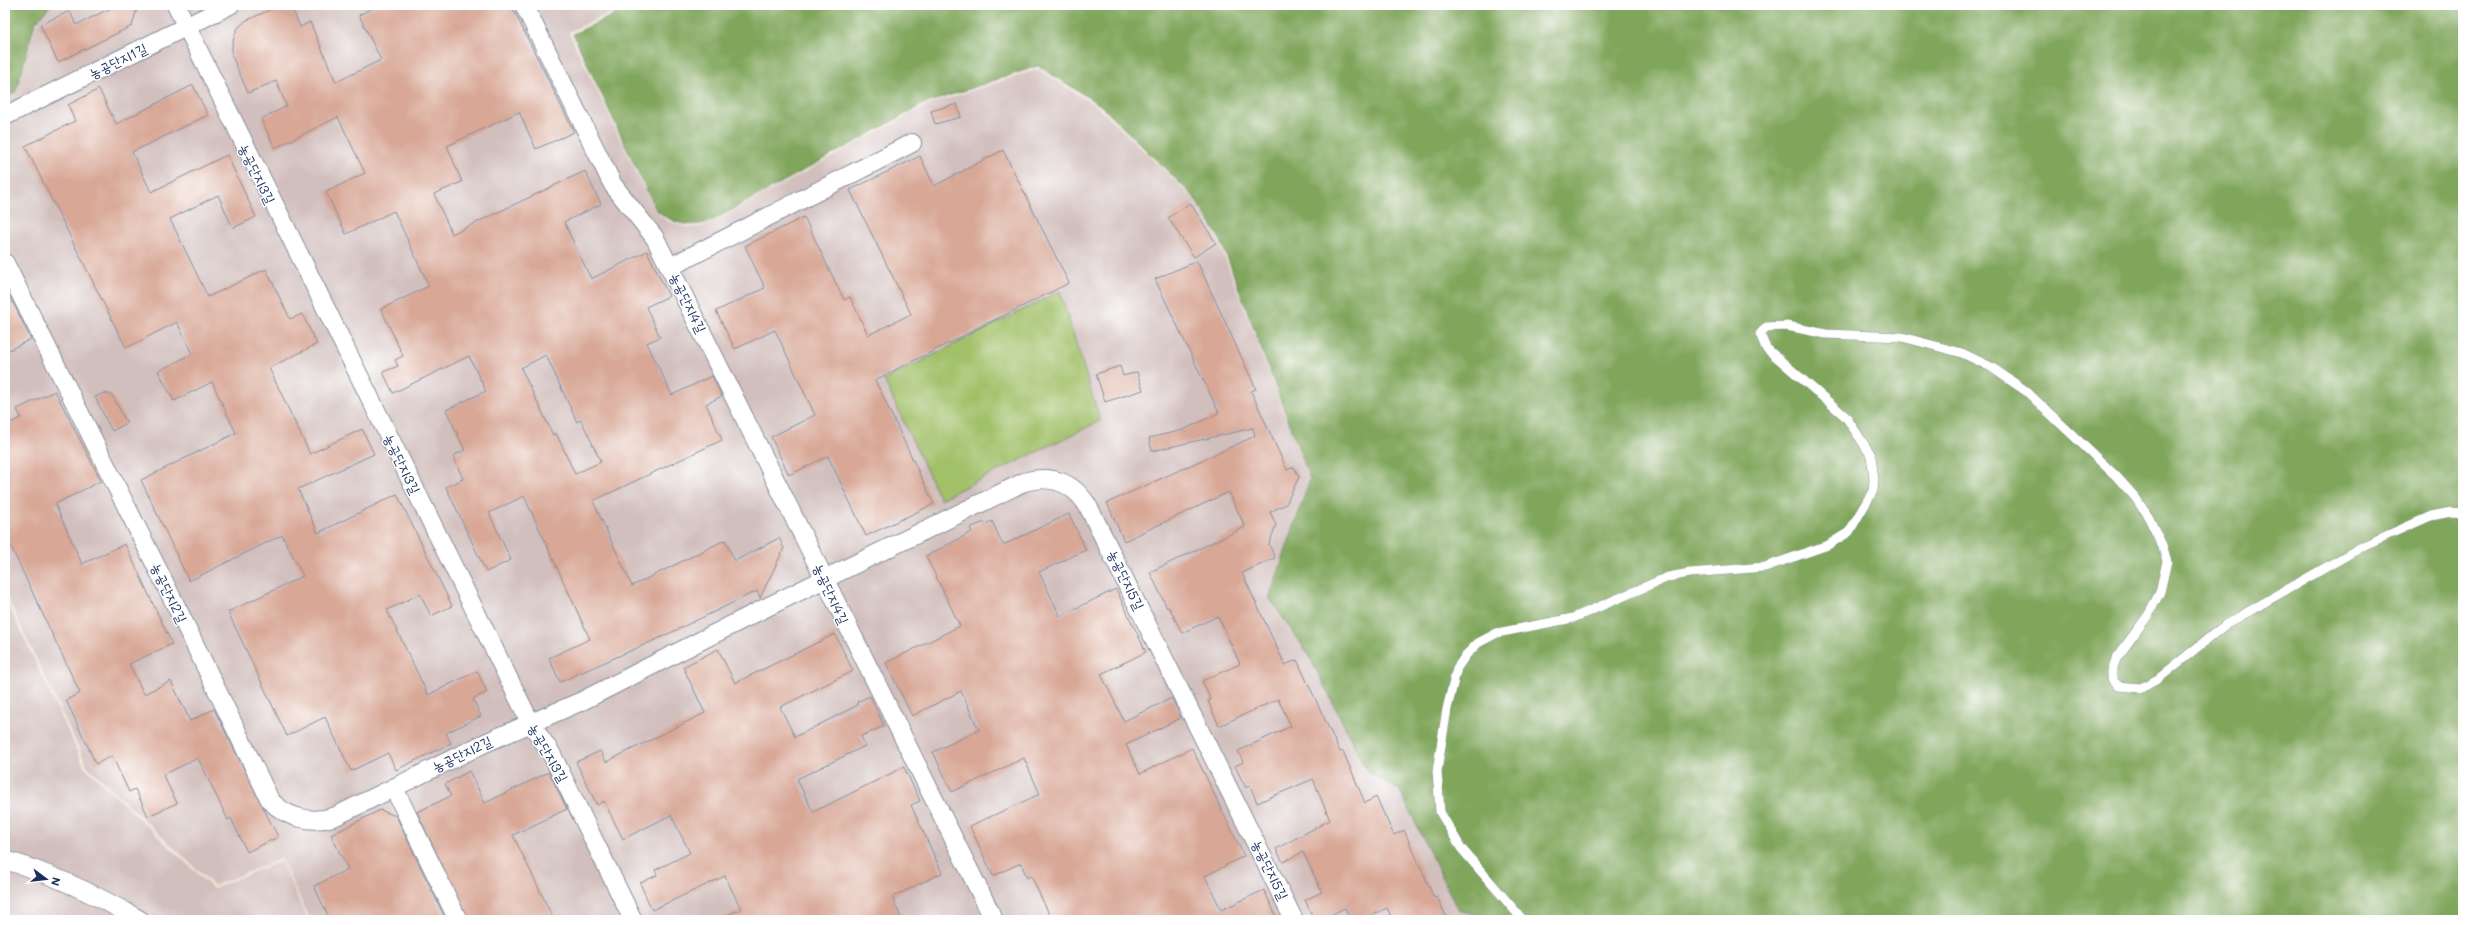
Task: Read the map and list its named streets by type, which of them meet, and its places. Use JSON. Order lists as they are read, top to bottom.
{
  "streets": {
    "street": [
      "농공단지1길",
      "농공단지3길",
      "농공단지4길",
      "농공단지5길",
      "농공단지2길"
    ]
  },
  "crossings": [
    ["농공단지1길", "농공단지3길"],
    ["농공단지3길", "농공단지5길"],
    ["농공단지3길", "농공단지2길"],
    ["농공단지4길", "농공단지5길"],
    ["농공단지5길", "농공단지2길"]
  ],
  "north": "right"
}
